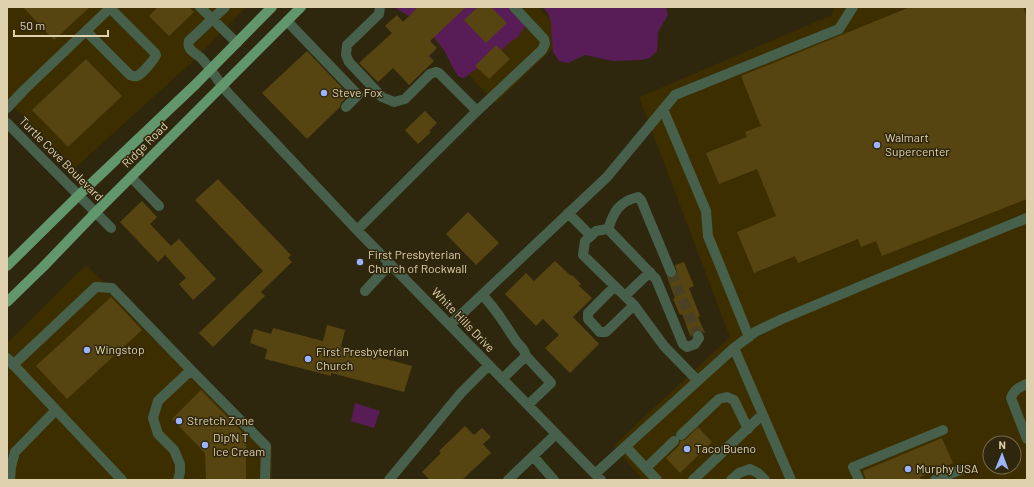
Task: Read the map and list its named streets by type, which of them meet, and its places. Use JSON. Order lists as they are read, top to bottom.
{
  "streets": {
    "main road": ["Ridge Road"],
    "street": ["Turtle Cove Boulevard", "White Hills Drive"]
  },
  "crossings": [
    ["Ridge Road", "Turtle Cove Boulevard"],
    ["Ridge Road", "White Hills Drive"]
  ],
  "places": [
    "Steve Fox",
    "Walmart Supercenter",
    "First Presbyterian Church of Rockwall",
    "Wingstop",
    "First Presbyterian Church",
    "Stretch Zone",
    "Dip'N T Ice Cream",
    "Taco Bueno",
    "Murphy USA"
  ],
  "scale_bar": "50 m",
  "north": "top"
}
